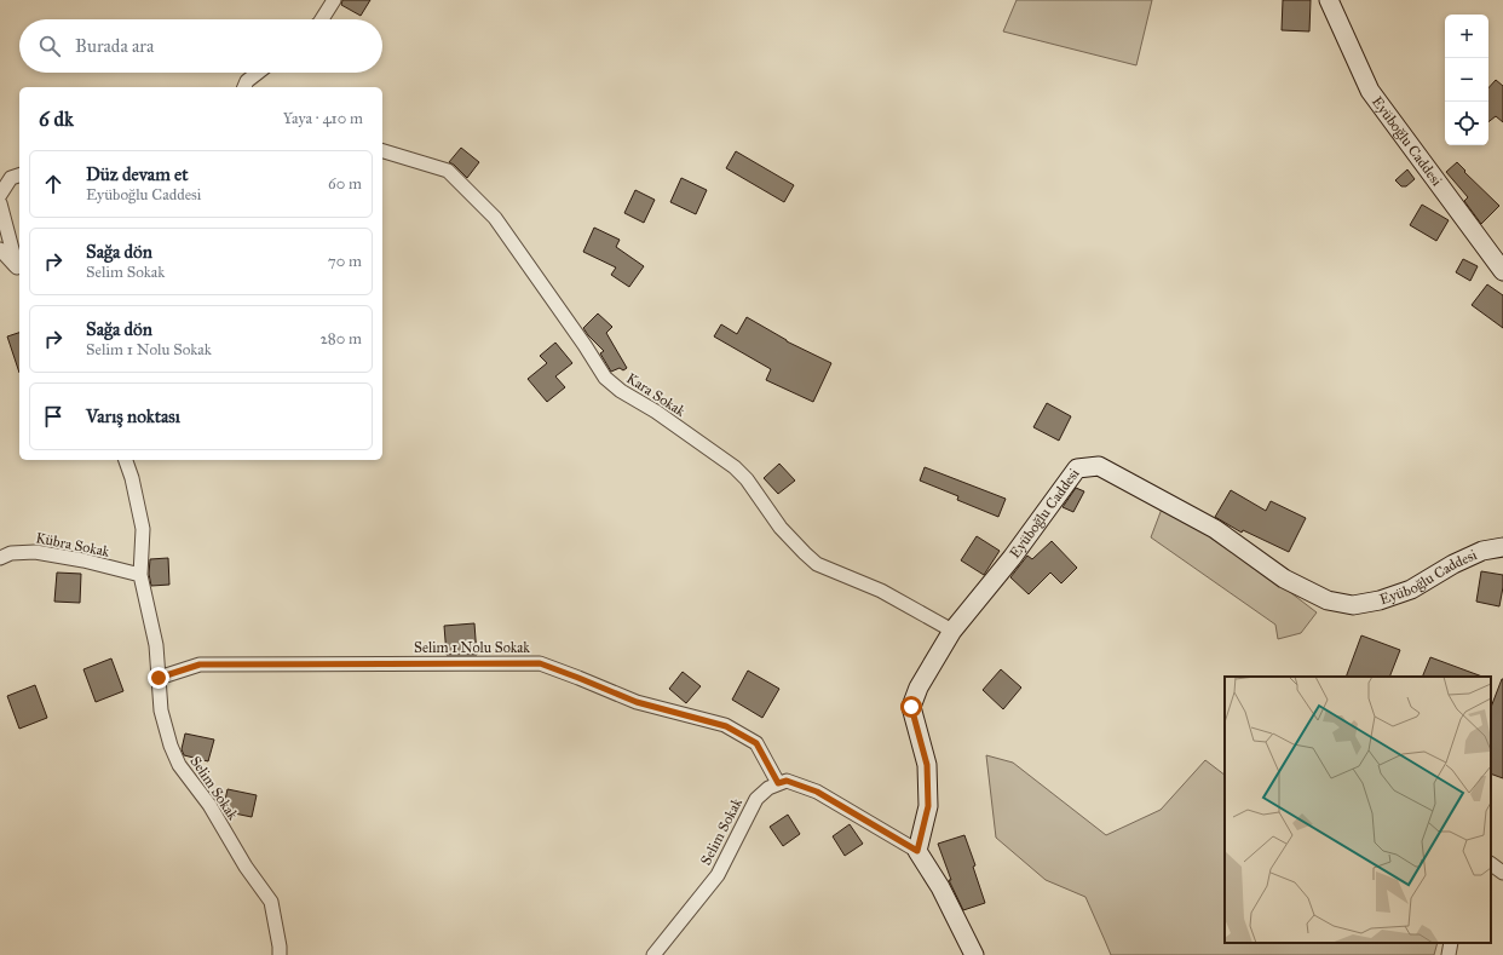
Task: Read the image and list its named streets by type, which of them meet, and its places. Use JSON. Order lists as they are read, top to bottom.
{
  "streets": {
    "street": [
      "Eyüboğlu Caddesi",
      "Kara Sokak",
      "Kübra Sokak",
      "Selim 1 Nolu Sokak",
      "Selim Sokak"
    ]
  },
  "crossings": [
    ["Eyüboğlu Caddesi", "Kara Sokak"],
    ["Kübra Sokak", "Selim Sokak"],
    ["Selim 1 Nolu Sokak", "Selim Sokak"]
  ],
  "page": {
    "map_buttons": ["+", "−"],
    "search": "Burada ara",
    "heading": ["6 dk", "Yaya · 410 m"],
    "list": [
      ["Düz devam et", "Eyüboğlu Caddesi", "60 m"],
      ["Sağa dön", "Selim Sokak", "70 m"],
      ["Sağa dön", "Selim 1 Nolu Sokak", "280 m"],
      "Varış noktası"
    ]
  }
}
